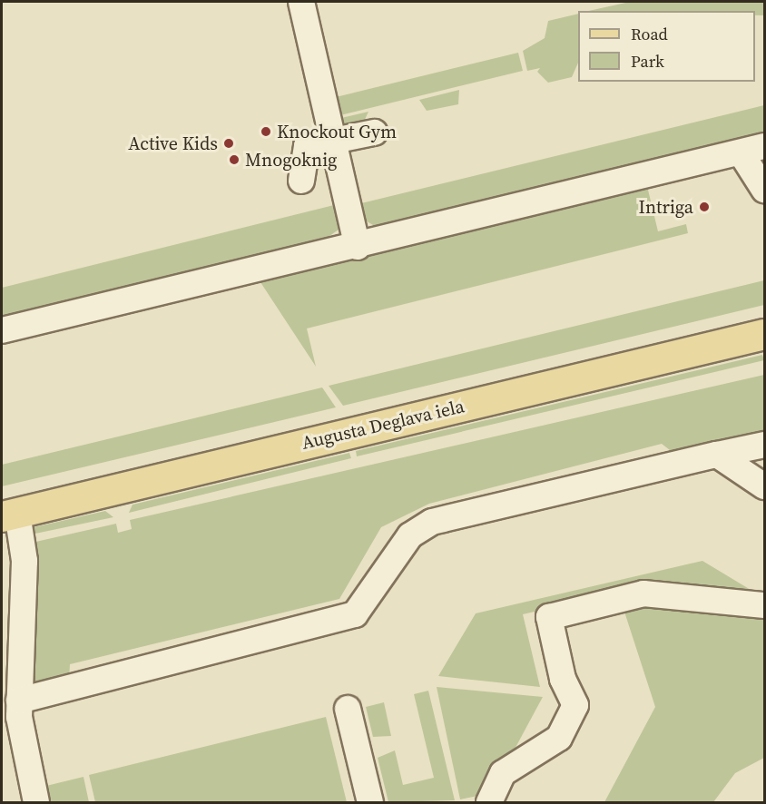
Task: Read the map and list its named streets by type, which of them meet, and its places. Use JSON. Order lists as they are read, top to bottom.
{
  "streets": {
    "main road": ["Augusta Deglava iela"]
  },
  "places": [
    "Knockout Gym",
    "Active Kids",
    "Mnogoknig",
    "Intriga"
  ],
  "legend": ["Road", "Park"]
}
